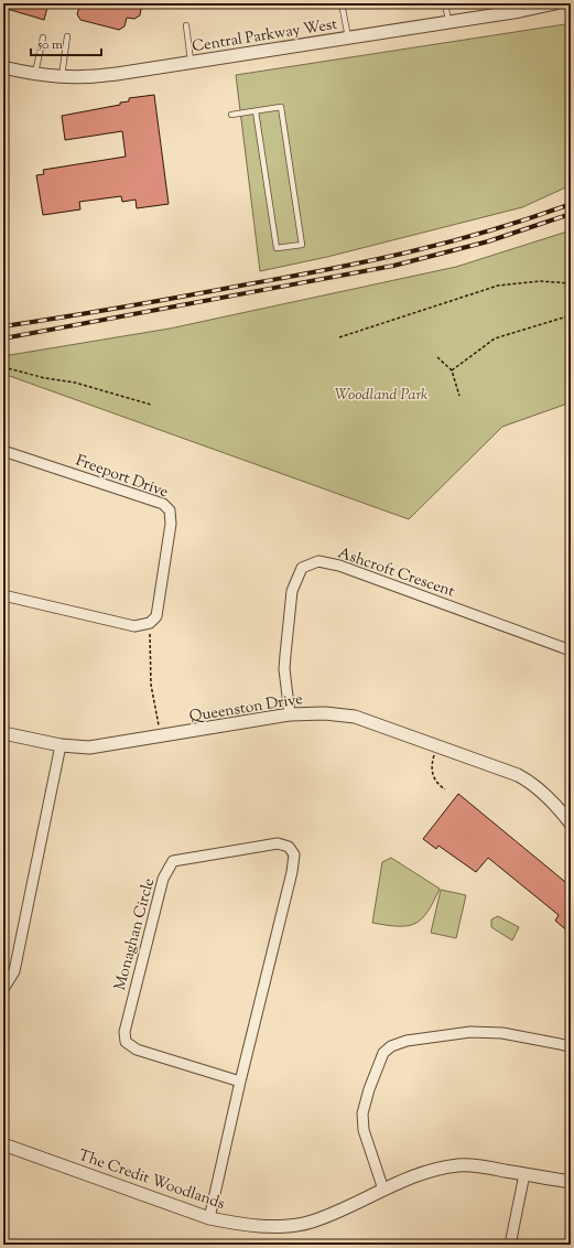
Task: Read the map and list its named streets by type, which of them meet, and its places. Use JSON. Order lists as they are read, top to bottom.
{
  "streets": {
    "street": [
      "Central Parkway West",
      "Freeport Drive",
      "Ashcroft Crescent",
      "Queenston Drive",
      "Monaghan Circle",
      "The Credit Woodlands"
    ]
  },
  "crossings": [
    ["Ashcroft Crescent", "Queenston Drive"],
    ["Monaghan Circle", "The Credit Woodlands"]
  ],
  "parks": ["Woodland Park"],
  "scale_bar": "50 m"
}
